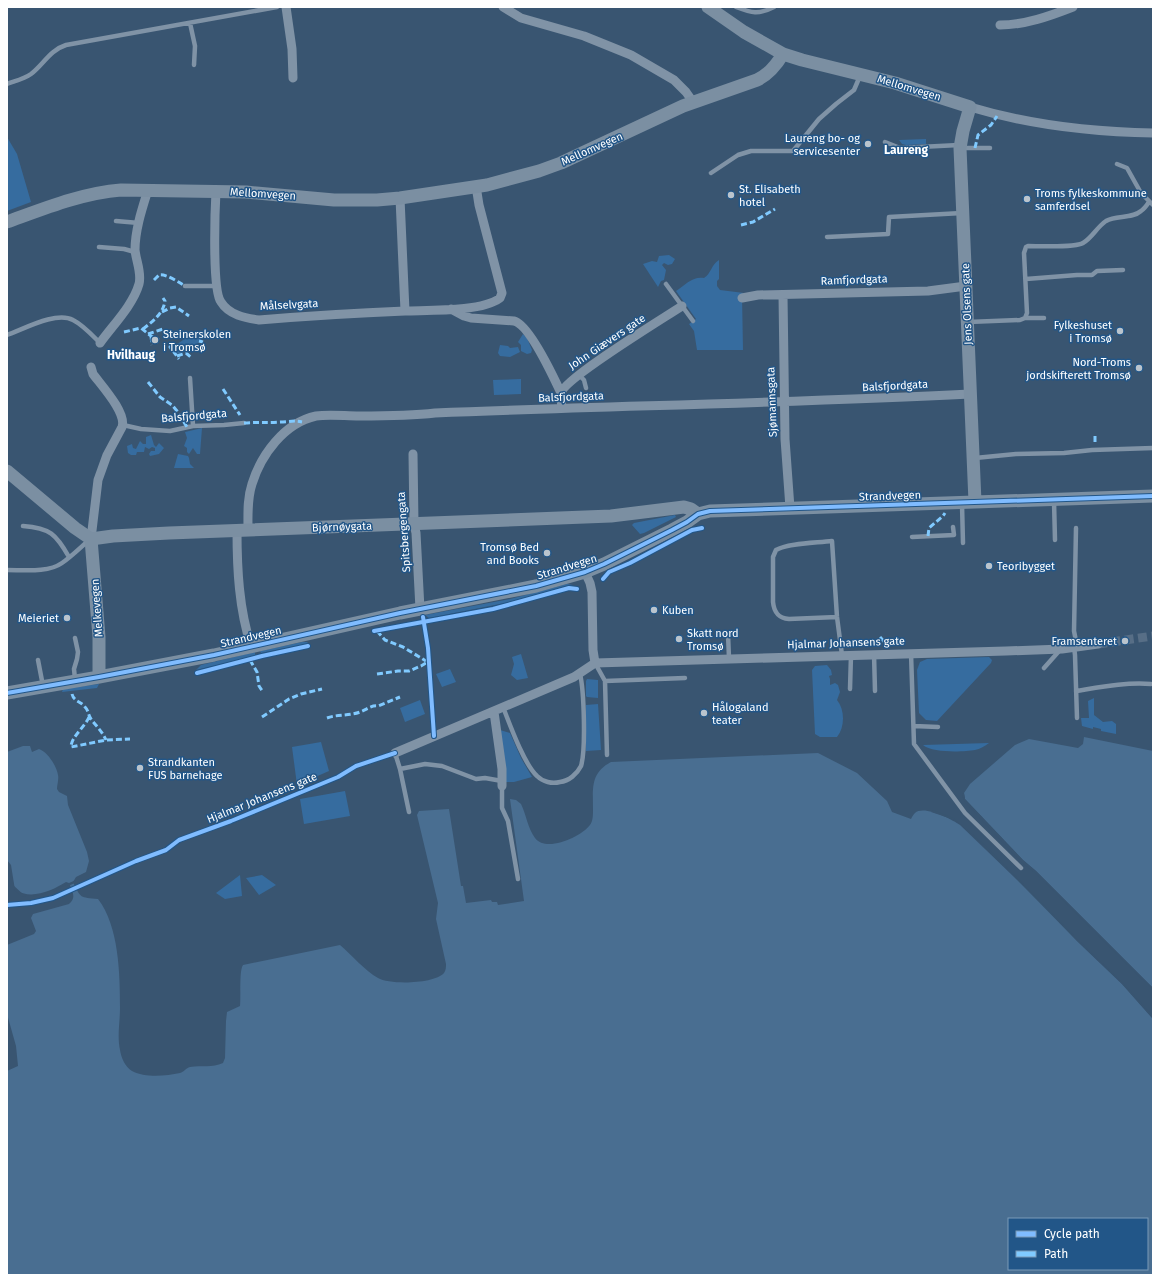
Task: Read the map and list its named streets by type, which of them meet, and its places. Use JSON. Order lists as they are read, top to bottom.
{
  "streets": {
    "street": [
      "Mellomvegen",
      "Ramfjordgata",
      "Jens Olsens gate",
      "Målselvgata",
      "John Giævers gate",
      "Balsfjordgata",
      "Sjømannsgata",
      "Strandvegen",
      "Bjørnøygata",
      "Spitsbergengata",
      "Melkevegen",
      "Hjalmar Johansens gate"
    ]
  },
  "crossings": [
    ["Mellomvegen", "Jens Olsens gate"],
    ["Mellomvegen", "Målselvgata"],
    ["Ramfjordgata", "Jens Olsens gate"],
    ["Ramfjordgata", "Sjømannsgata"],
    ["Jens Olsens gate", "Balsfjordgata"],
    ["Jens Olsens gate", "Strandvegen"],
    ["Målselvgata", "John Giævers gate"],
    ["Balsfjordgata", "Sjømannsgata"],
    ["Balsfjordgata", "Strandvegen"],
    ["Balsfjordgata", "Bjørnøygata"],
    ["Sjømannsgata", "Strandvegen"],
    ["Strandvegen", "Bjørnøygata"],
    ["Strandvegen", "Spitsbergengata"],
    ["Strandvegen", "Melkevegen"],
    ["Bjørnøygata", "Spitsbergengata"],
    ["Bjørnøygata", "Melkevegen"]
  ],
  "districts": ["Laureng", "Hvilhaug"],
  "places": [
    "Laureng bo- og servicesenter",
    "St. Elisabeth hotel",
    "Troms fylkeskommune samferdsel",
    "Fylkeshuset i Tromsø",
    "Steinerskolen i Tromsø",
    "Nord-Troms jordskifterett Tromsø",
    "Tromsø Bed and Books",
    "Teoribygget",
    "Kuben",
    "Meieriet",
    "Skatt nord Tromsø",
    "Framsenteret",
    "Hålogaland teater",
    "Strandkanten FUS barnehage"
  ],
  "legend": ["Cycle path", "Path"]
}
